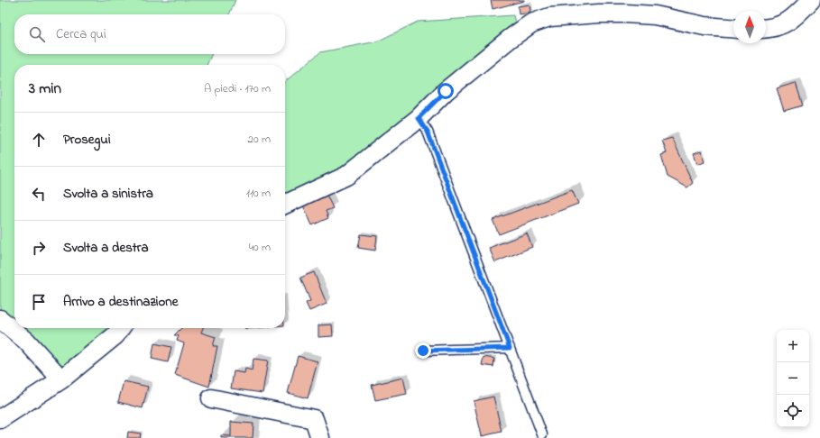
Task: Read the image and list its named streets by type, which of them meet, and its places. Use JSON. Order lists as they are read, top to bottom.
{
  "north": "top",
  "page": {
    "search": "Cerca qui",
    "heading": ["3 min", "A piedi · 170 m"],
    "list": [
      ["Prosegui", "20 m"],
      ["Svolta a sinistra", "110 m"],
      ["Svolta a destra", "40 m"],
      "Arrivo a destinazione"
    ],
    "map_buttons": ["+", "−"]
  }
}
